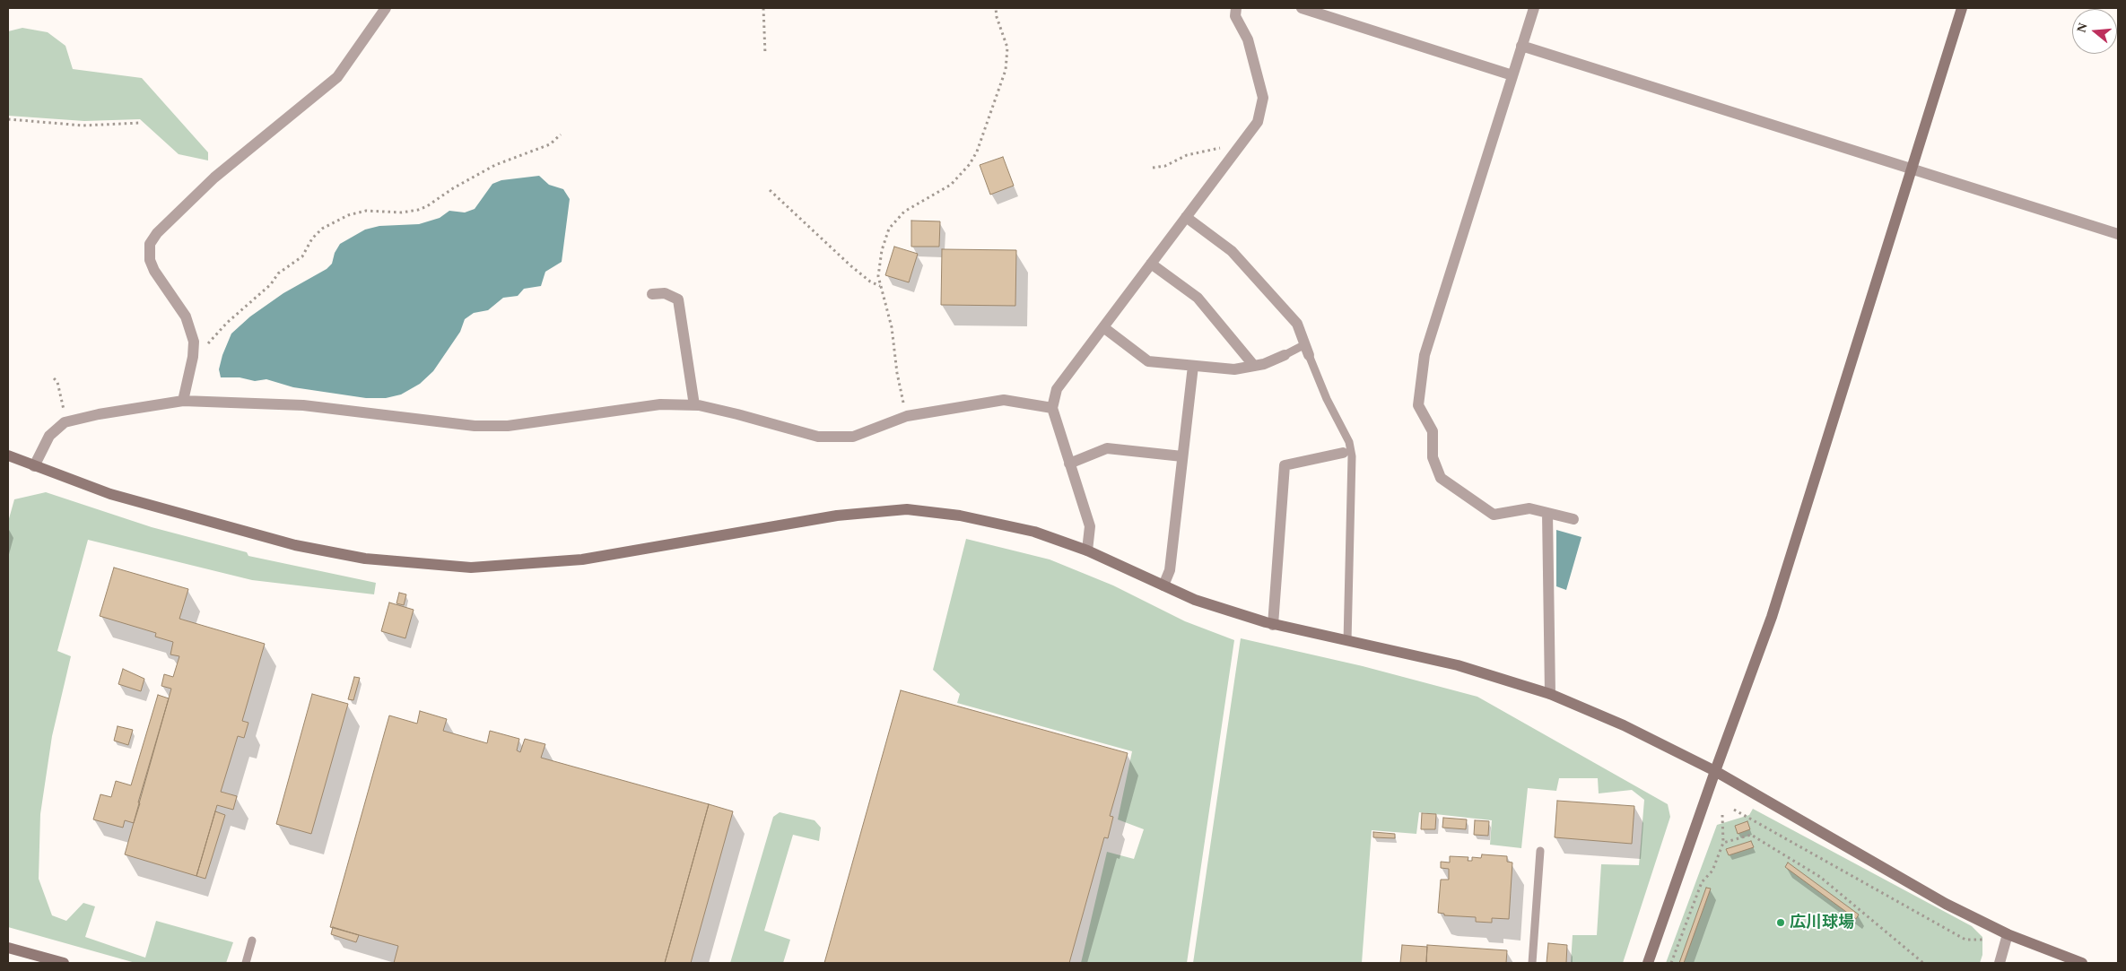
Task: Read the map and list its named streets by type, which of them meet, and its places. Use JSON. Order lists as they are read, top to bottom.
{
  "places": ["広川球場"],
  "north": "left"
}
